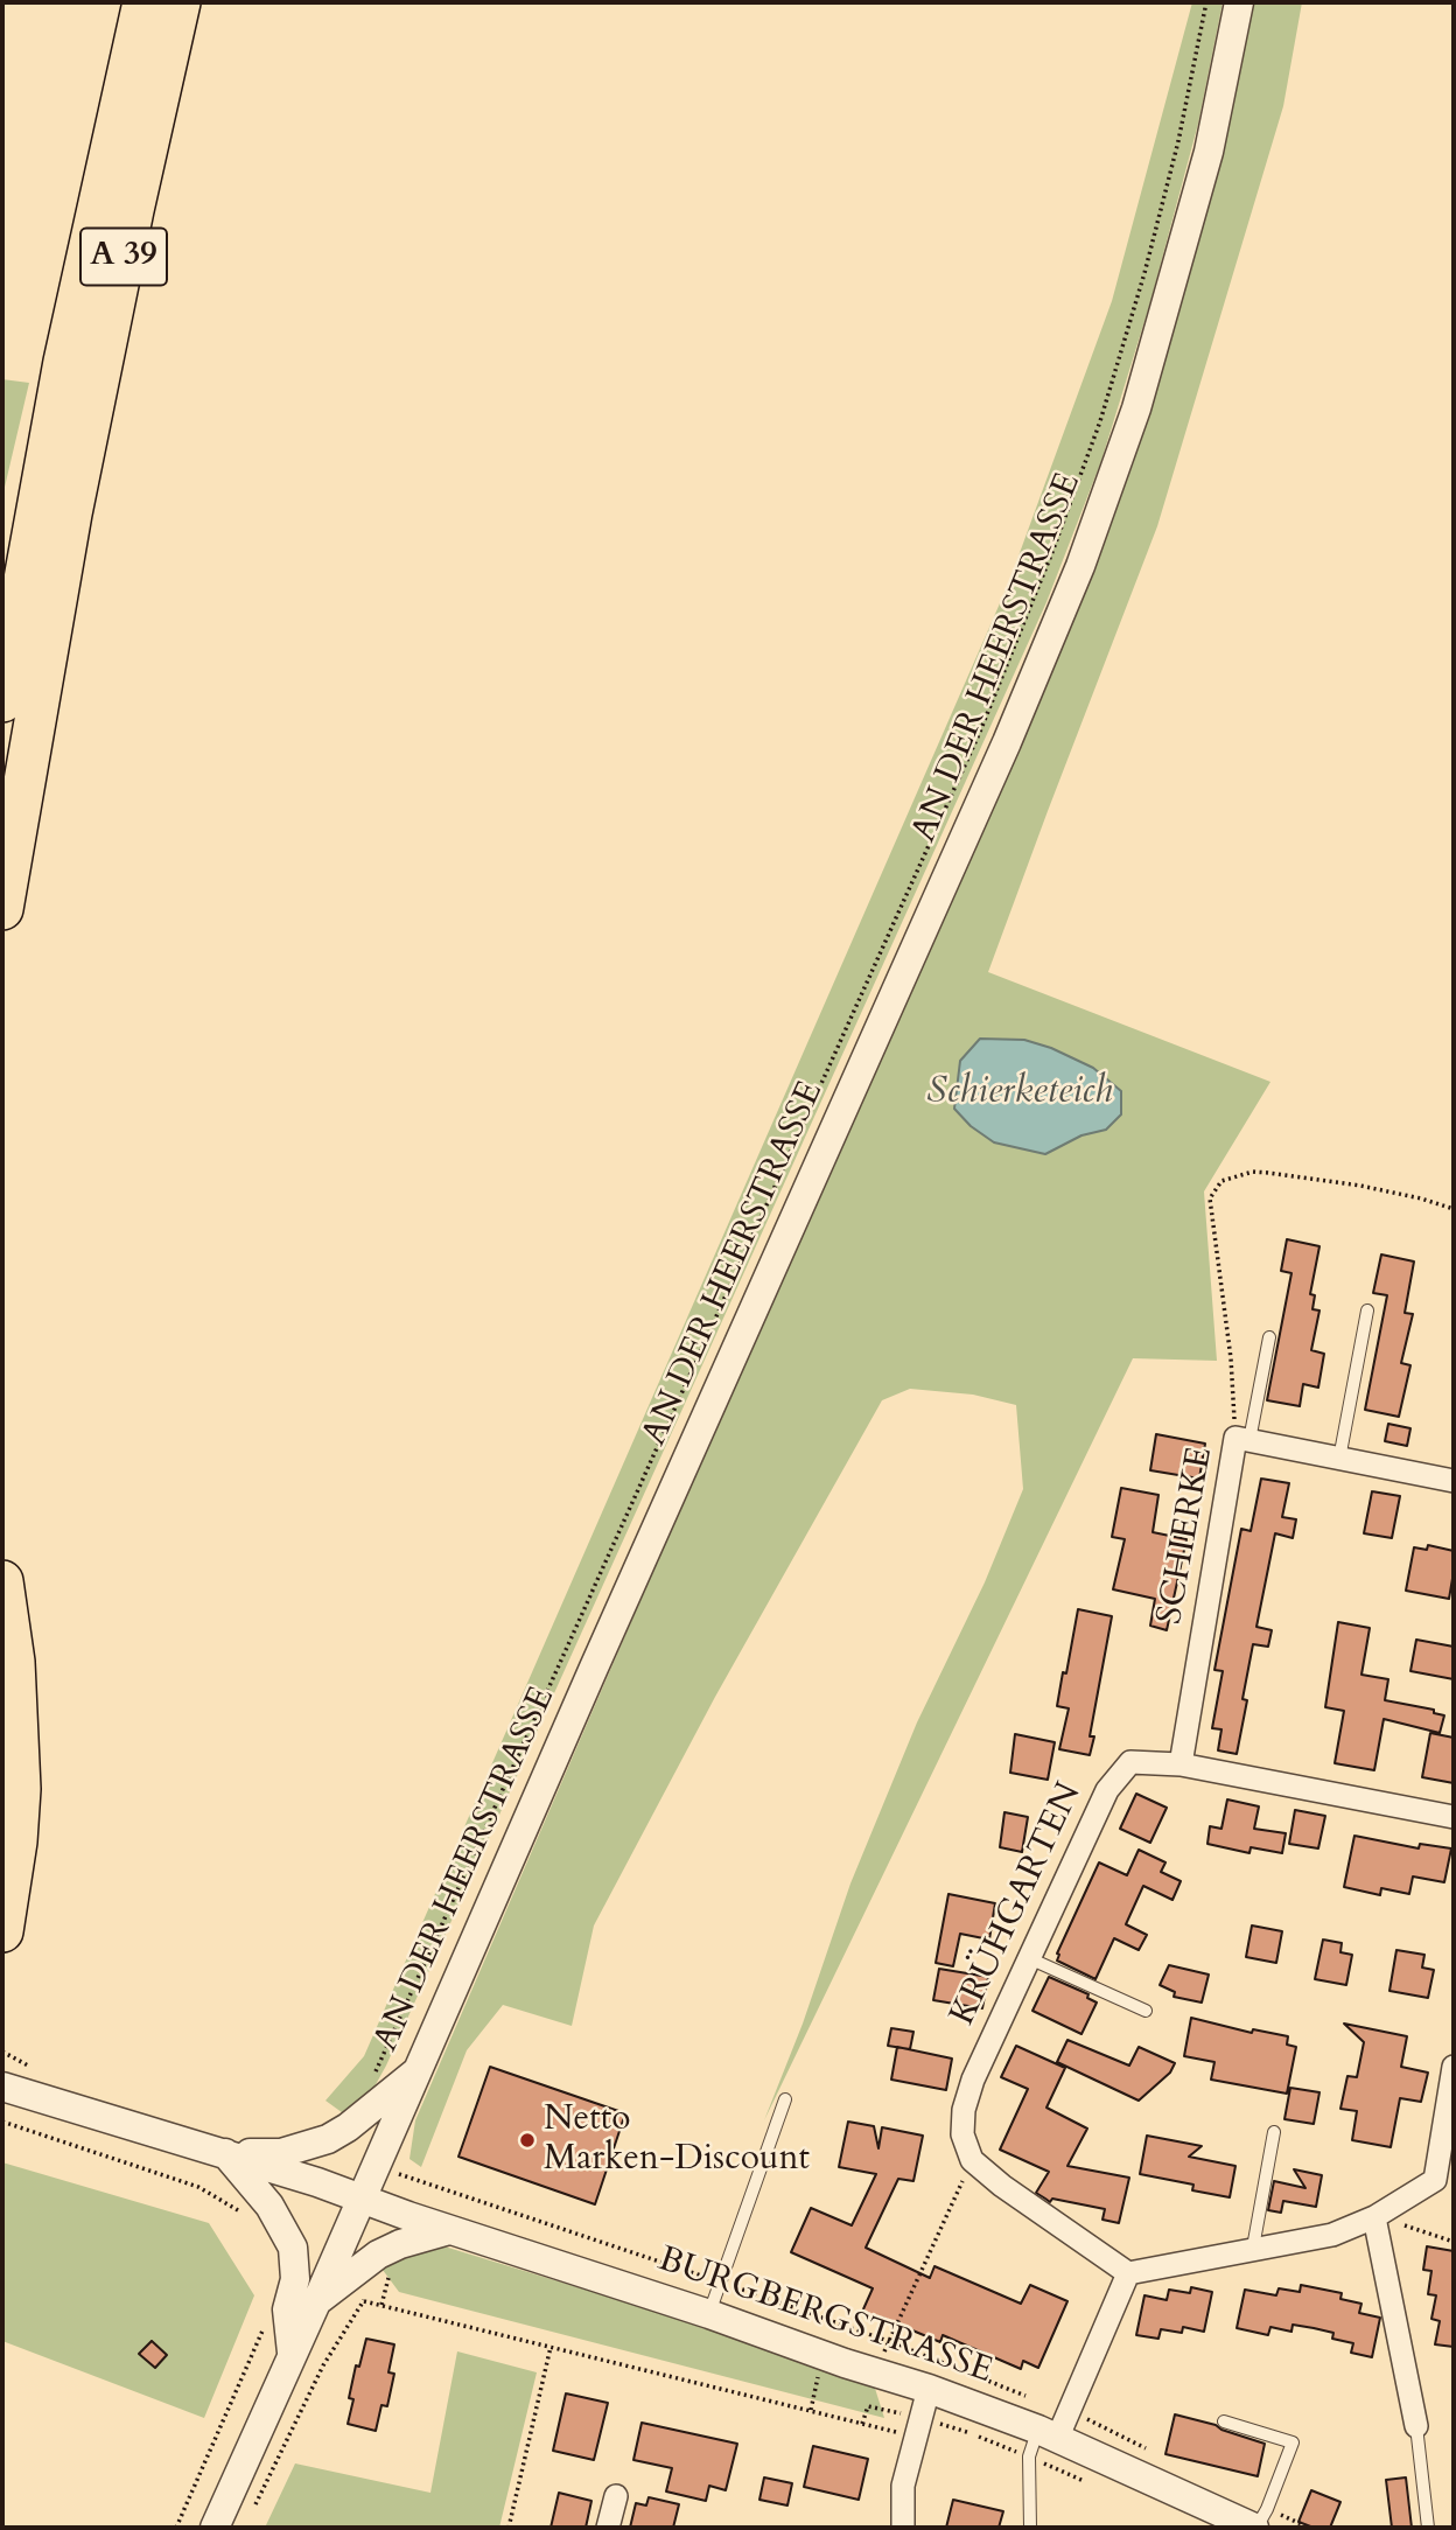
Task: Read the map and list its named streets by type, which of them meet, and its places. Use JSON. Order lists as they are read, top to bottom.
{
  "streets": {
    "highway": ["A 39"],
    "street": [
      "AN DER HEERSTRASSE",
      "SCHIERKE",
      "KRÜHGARTEN",
      "BURGBERGSTRASSE"
    ]
  },
  "crossings": [
    ["AN DER HEERSTRASSE", "BURGBERGSTRASSE"],
    ["SCHIERKE", "KRÜHGARTEN"]
  ],
  "water": ["Schierketeich"],
  "places": ["Netto Marken-Discount"]
}
